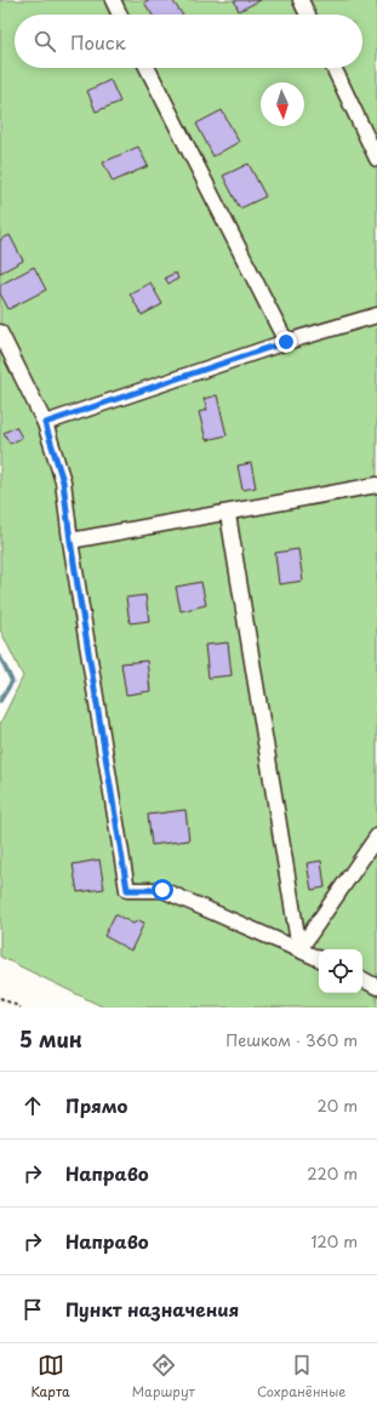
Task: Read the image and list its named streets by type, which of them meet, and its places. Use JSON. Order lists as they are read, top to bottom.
{
  "north": "bottom",
  "page": {
    "search": "Поиск",
    "heading": ["5 мин", "Пешком · 360 m"],
    "list": [
      ["Прямо", "20 m"],
      ["Направо", "220 m"],
      ["Направо", "120 m"],
      "Пункт назначения"
    ],
    "nav": ["Карта", "Маршрут", "Сохранённые"]
  }
}
